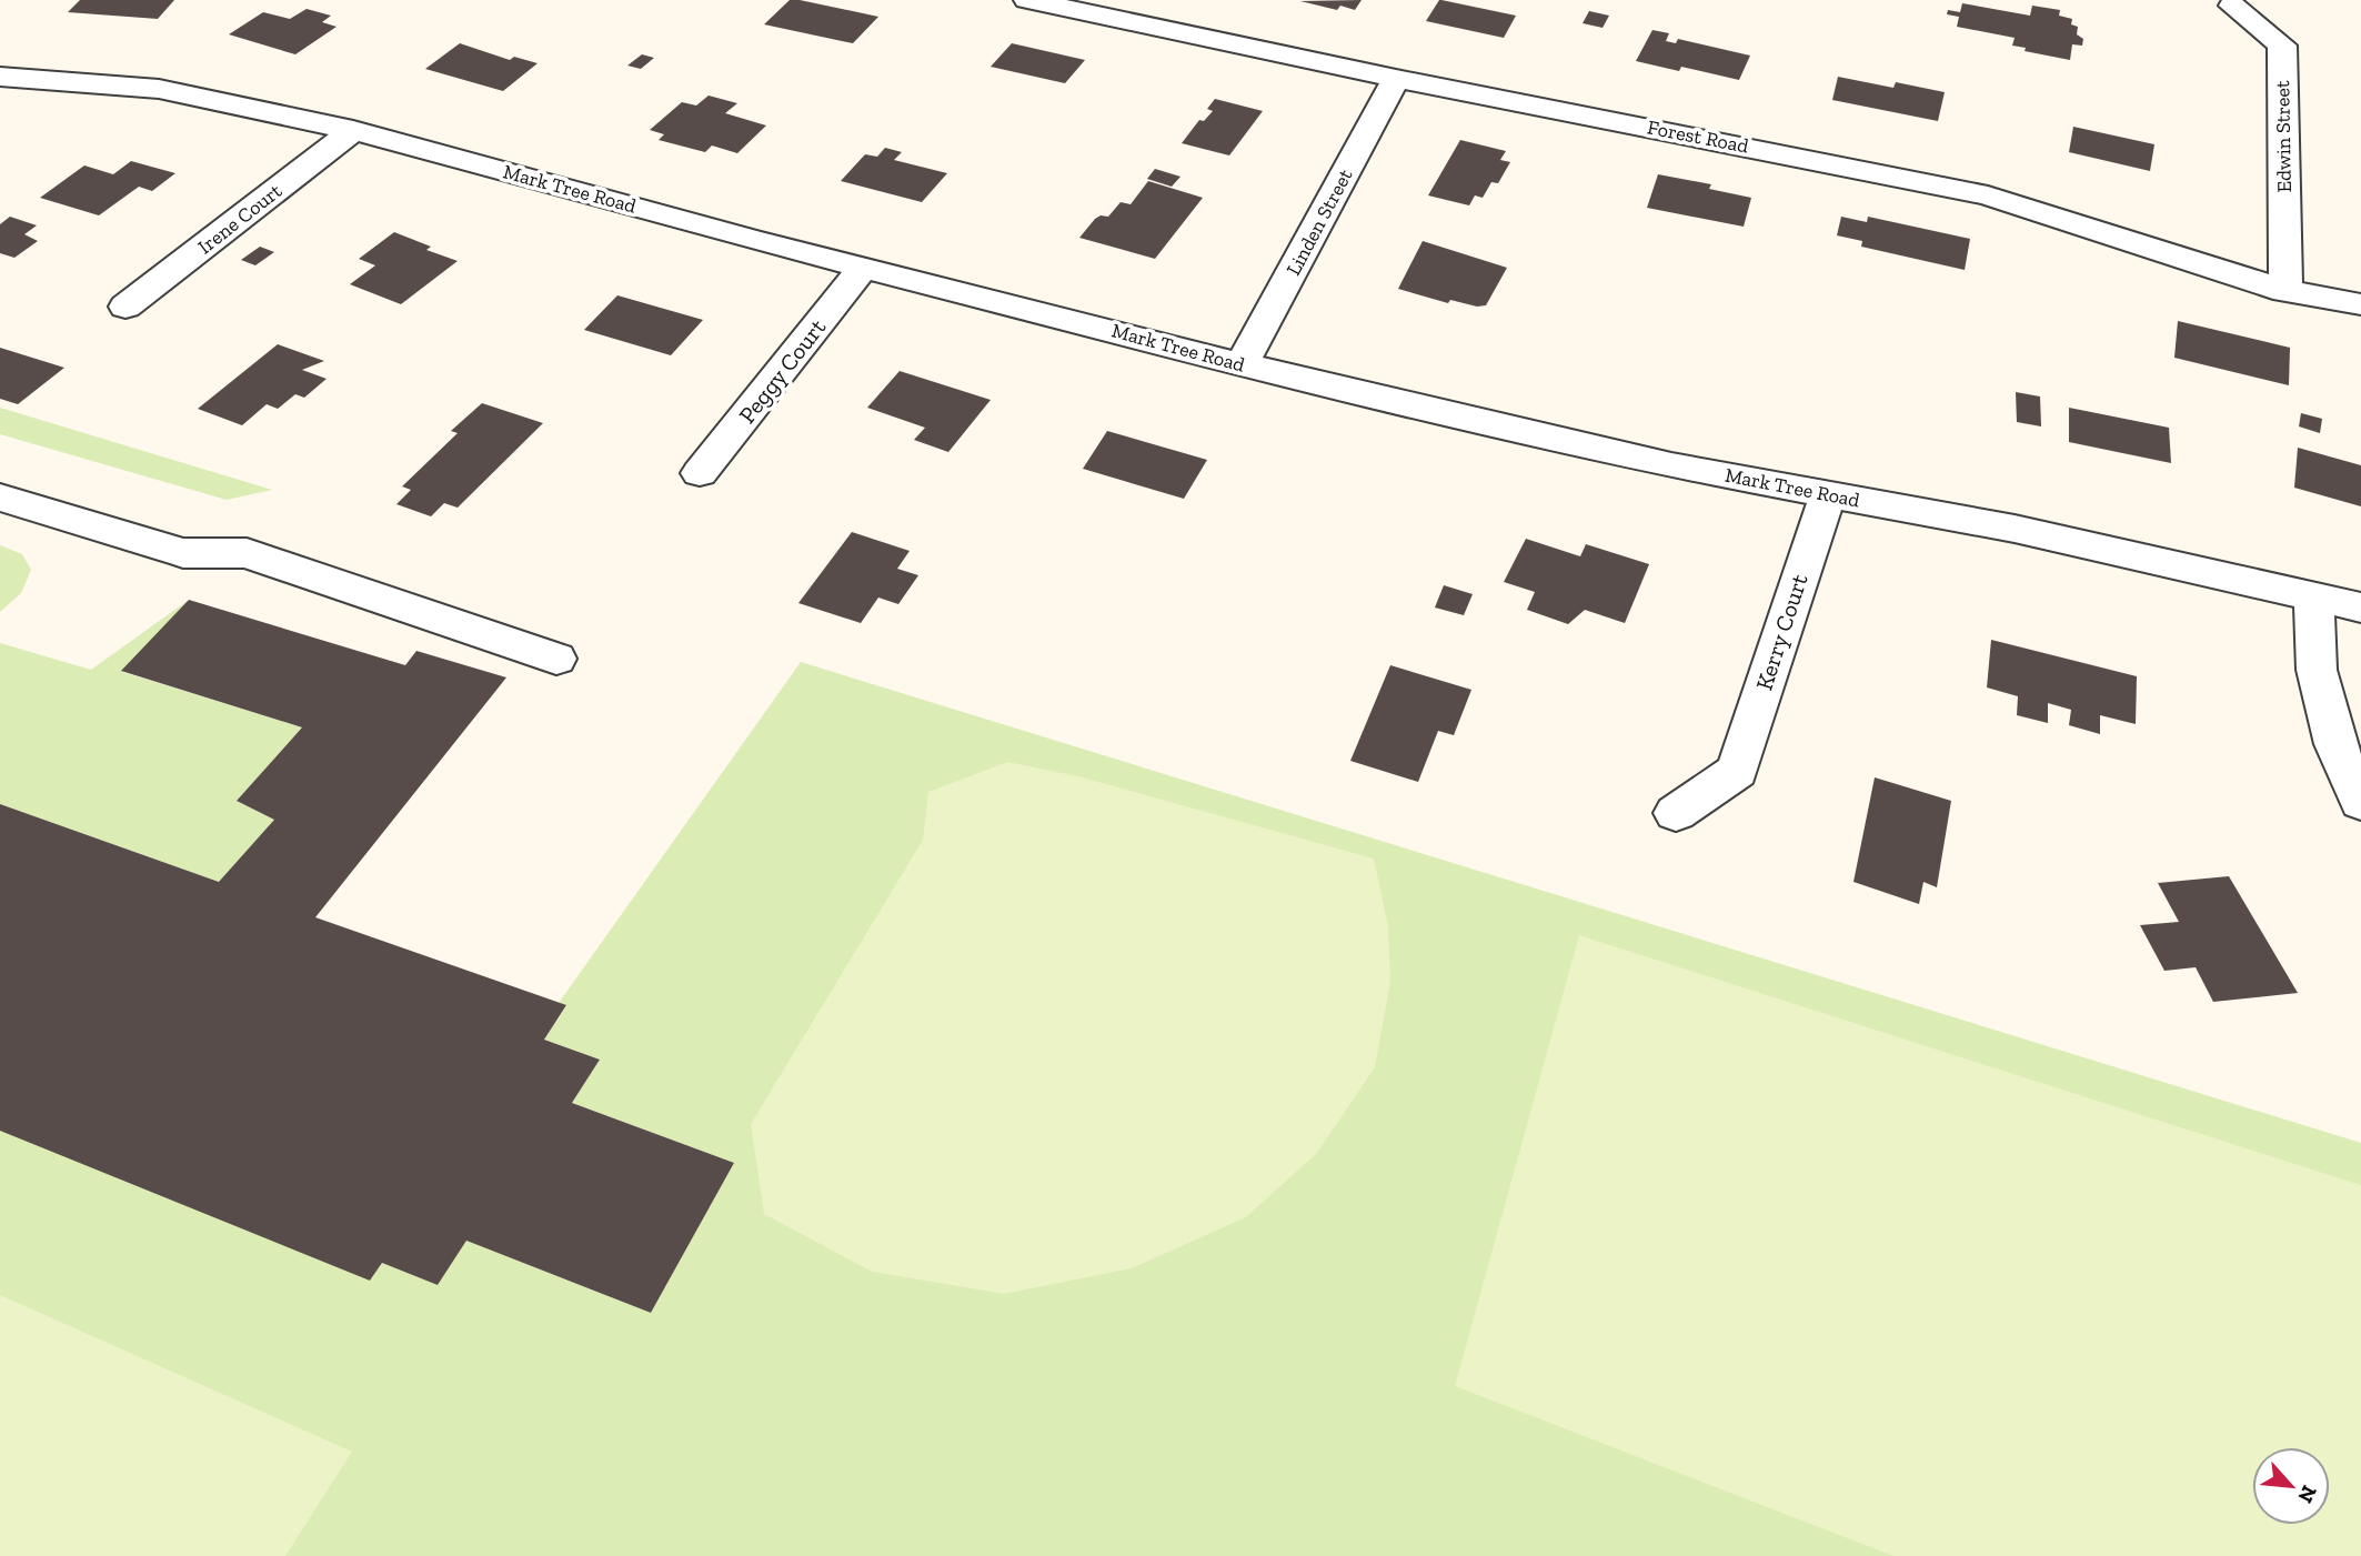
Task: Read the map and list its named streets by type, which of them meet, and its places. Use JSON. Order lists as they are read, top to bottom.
{
  "streets": {
    "street": [
      "Forest Road",
      "Edwin Street",
      "Mark Tree Road",
      "Irene Court",
      "Linden Street",
      "Peggy Court",
      "Kerry Court"
    ]
  },
  "crossings": [
    ["Forest Road", "Edwin Street"],
    ["Forest Road", "Linden Street"],
    ["Mark Tree Road", "Irene Court"],
    ["Mark Tree Road", "Linden Street"],
    ["Mark Tree Road", "Peggy Court"],
    ["Mark Tree Road", "Kerry Court"]
  ],
  "north": "bottom right"
}
